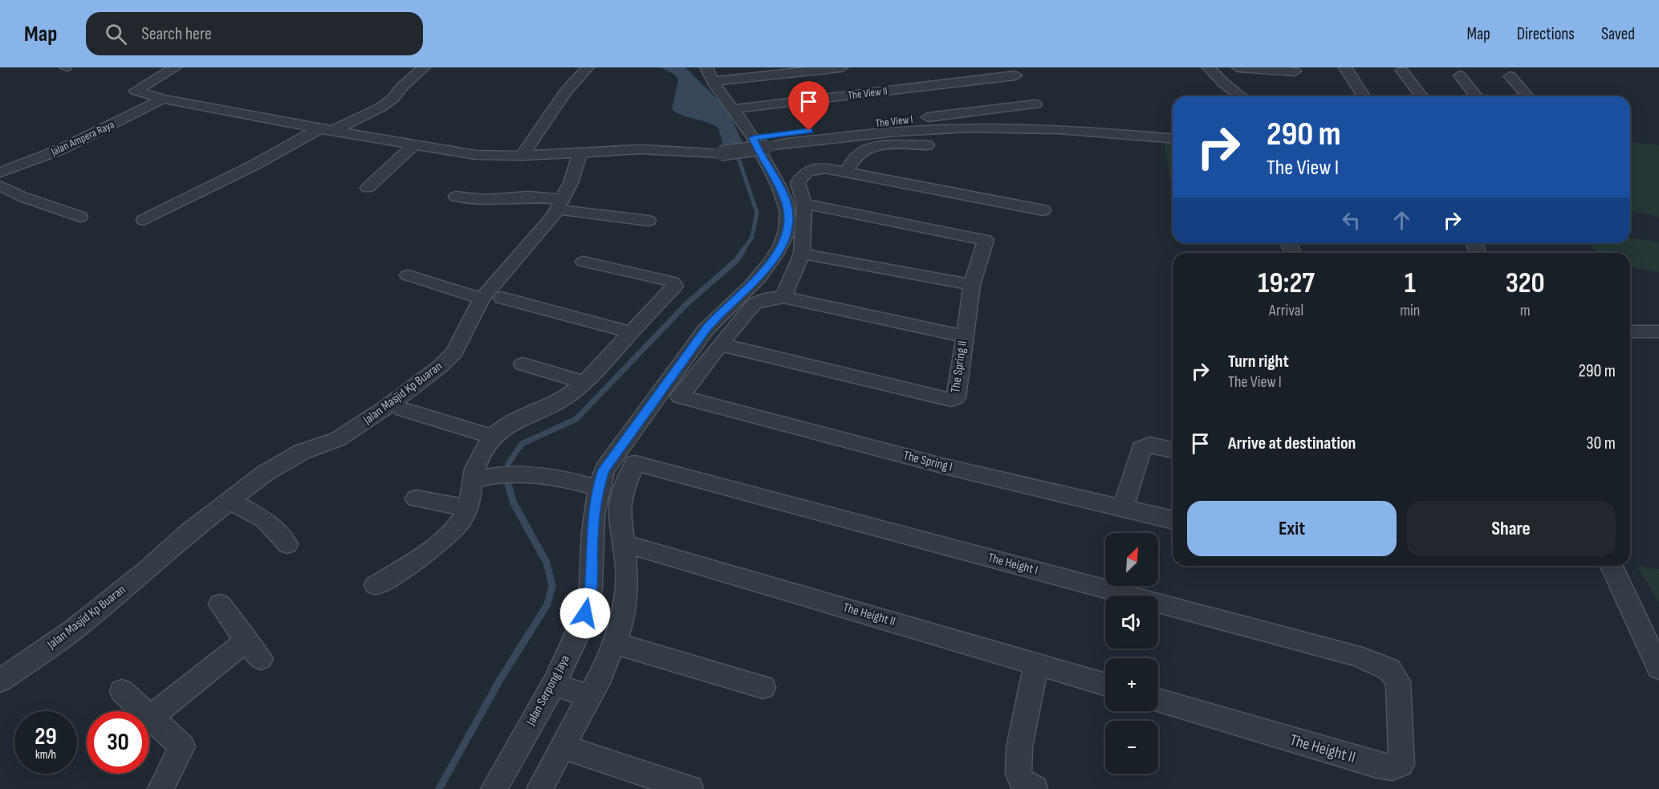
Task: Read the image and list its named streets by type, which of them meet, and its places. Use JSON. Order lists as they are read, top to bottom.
{
  "streets": {
    "street": [
      "The View II",
      "The View I",
      "Jalan Ampera Raya",
      "The Spring II",
      "Jalan Masjid Kp Buaran",
      "The Spring I",
      "The Height I",
      "The Height II",
      "Jalan Serpong Jaya"
    ]
  },
  "crossings": [
    ["The View II", "Jalan Serpong Jaya"],
    ["The View I", "Jalan Serpong Jaya"],
    ["The Spring II", "The Spring I"],
    ["The Height I", "The Height II"]
  ],
  "north": "top right",
  "page": {
    "header": "Map",
    "search": "Search here",
    "nav": ["Map", "Directions", "Saved"],
    "turn": ["290 m", "The View I"],
    "eta": [
      "19:27",
      "Arrival",
      "1",
      "min",
      "320",
      "m"
    ],
    "list": [
      {
        "name": "Turn right",
        "note": "The View I",
        "value": "290 m"
      },
      {
        "name": "Arrive at destination",
        "value": "30 m"
      }
    ],
    "buttons": ["Exit", "Share"],
    "map_buttons": ["+", "−"],
    "speed": "29 km/h",
    "limit": "30"
  }
}
